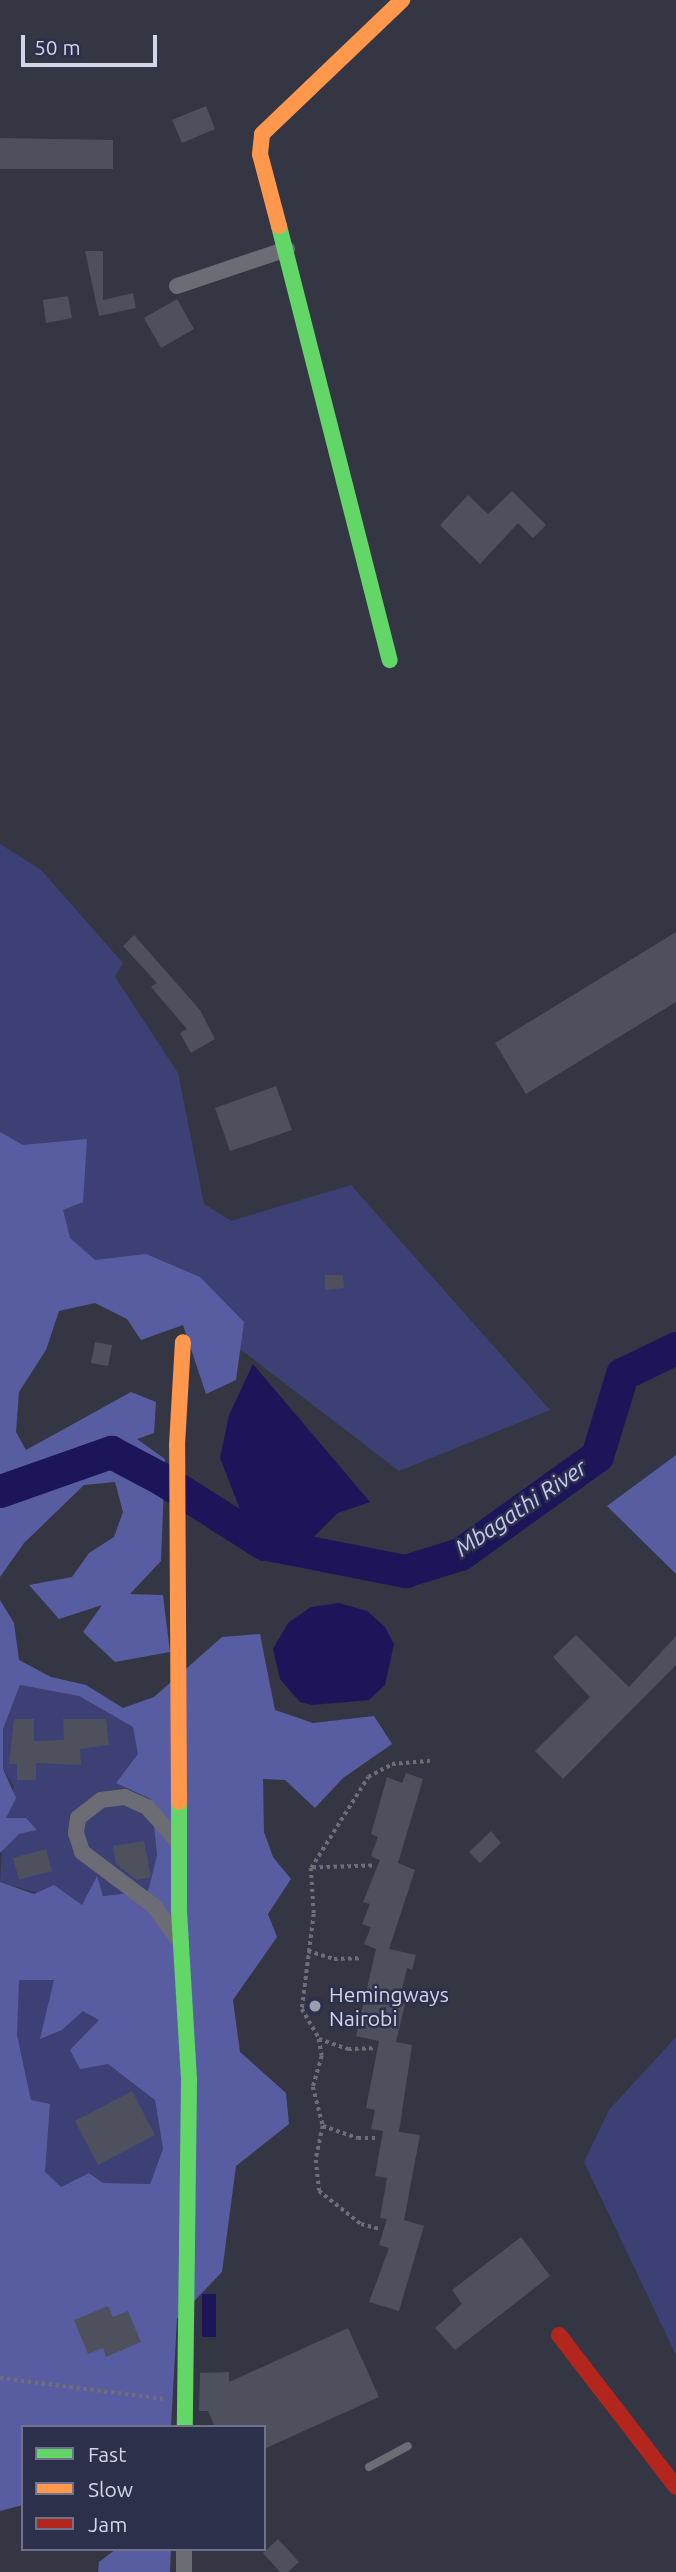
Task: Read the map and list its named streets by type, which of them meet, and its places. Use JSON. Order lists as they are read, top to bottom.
{
  "water": ["Mbagathi River"],
  "places": ["Hemingways Nairobi"],
  "legend": ["Fast", "Slow", "Jam"],
  "scale_bar": "50 m"
}
